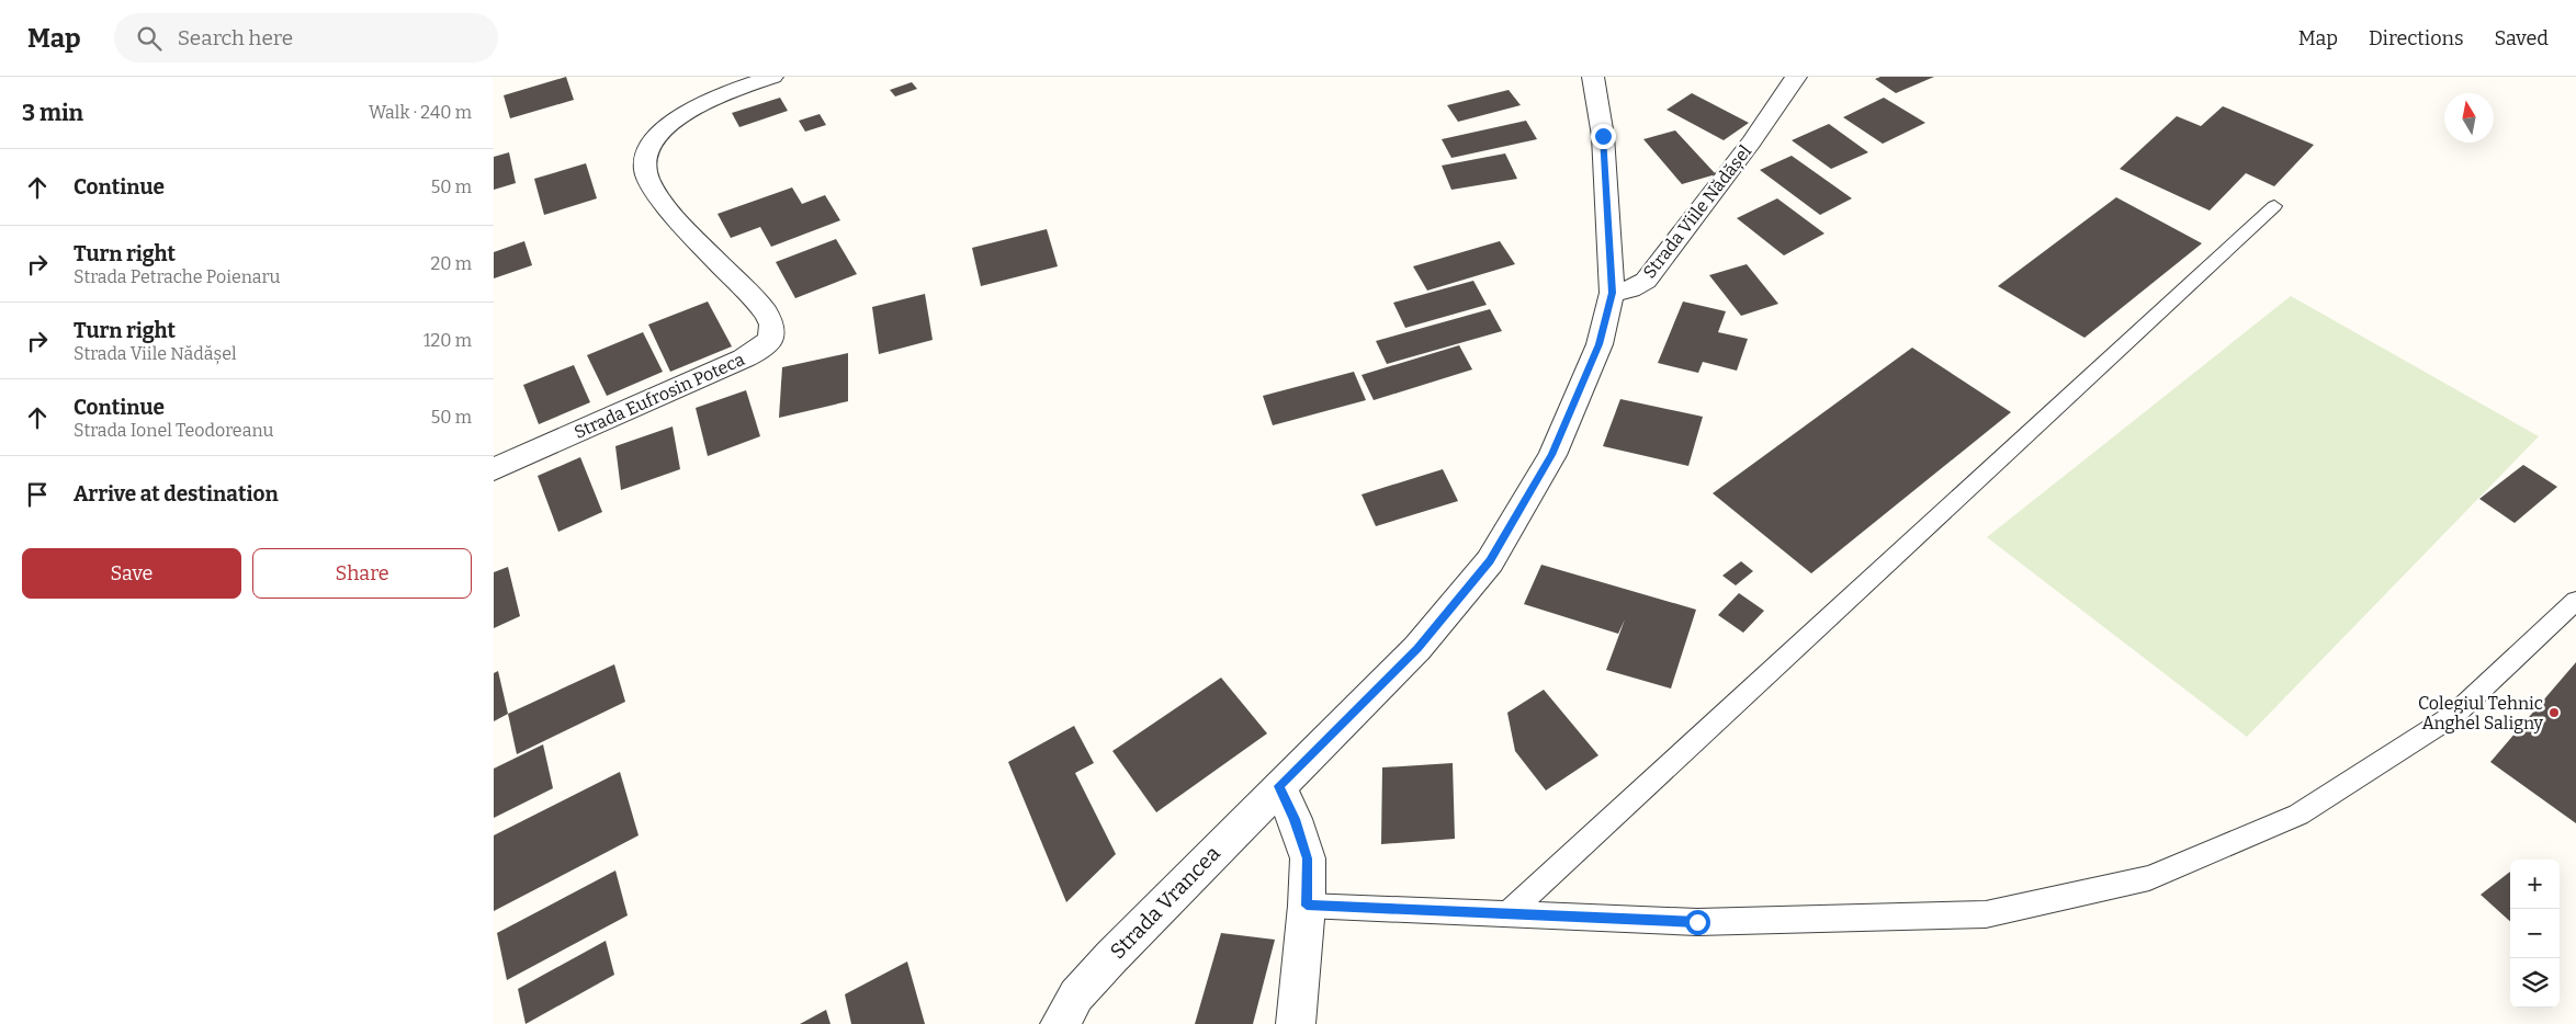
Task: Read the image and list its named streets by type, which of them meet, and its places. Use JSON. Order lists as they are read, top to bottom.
{
  "streets": {
    "street": ["Strada Viile Nădășel", "Strada Eufrosin Poteca", "Strada Vrancea"]
  },
  "places": ["Colegiul Tehnic Anghel Saligny"],
  "north": "top",
  "page": {
    "header": "Map",
    "search": "Search here",
    "nav": ["Map", "Directions", "Saved"],
    "heading": ["3 min", "Walk · 240 m"],
    "list": [
      ["Continue", "50 m"],
      ["Turn right", "Strada Petrache Poienaru", "20 m"],
      ["Turn right", "Strada Viile Nădășel", "120 m"],
      ["Continue", "Strada Ionel Teodoreanu", "50 m"],
      "Arrive at destination"
    ],
    "buttons": ["Save", "Share"],
    "map_buttons": ["+", "−"]
  }
}
